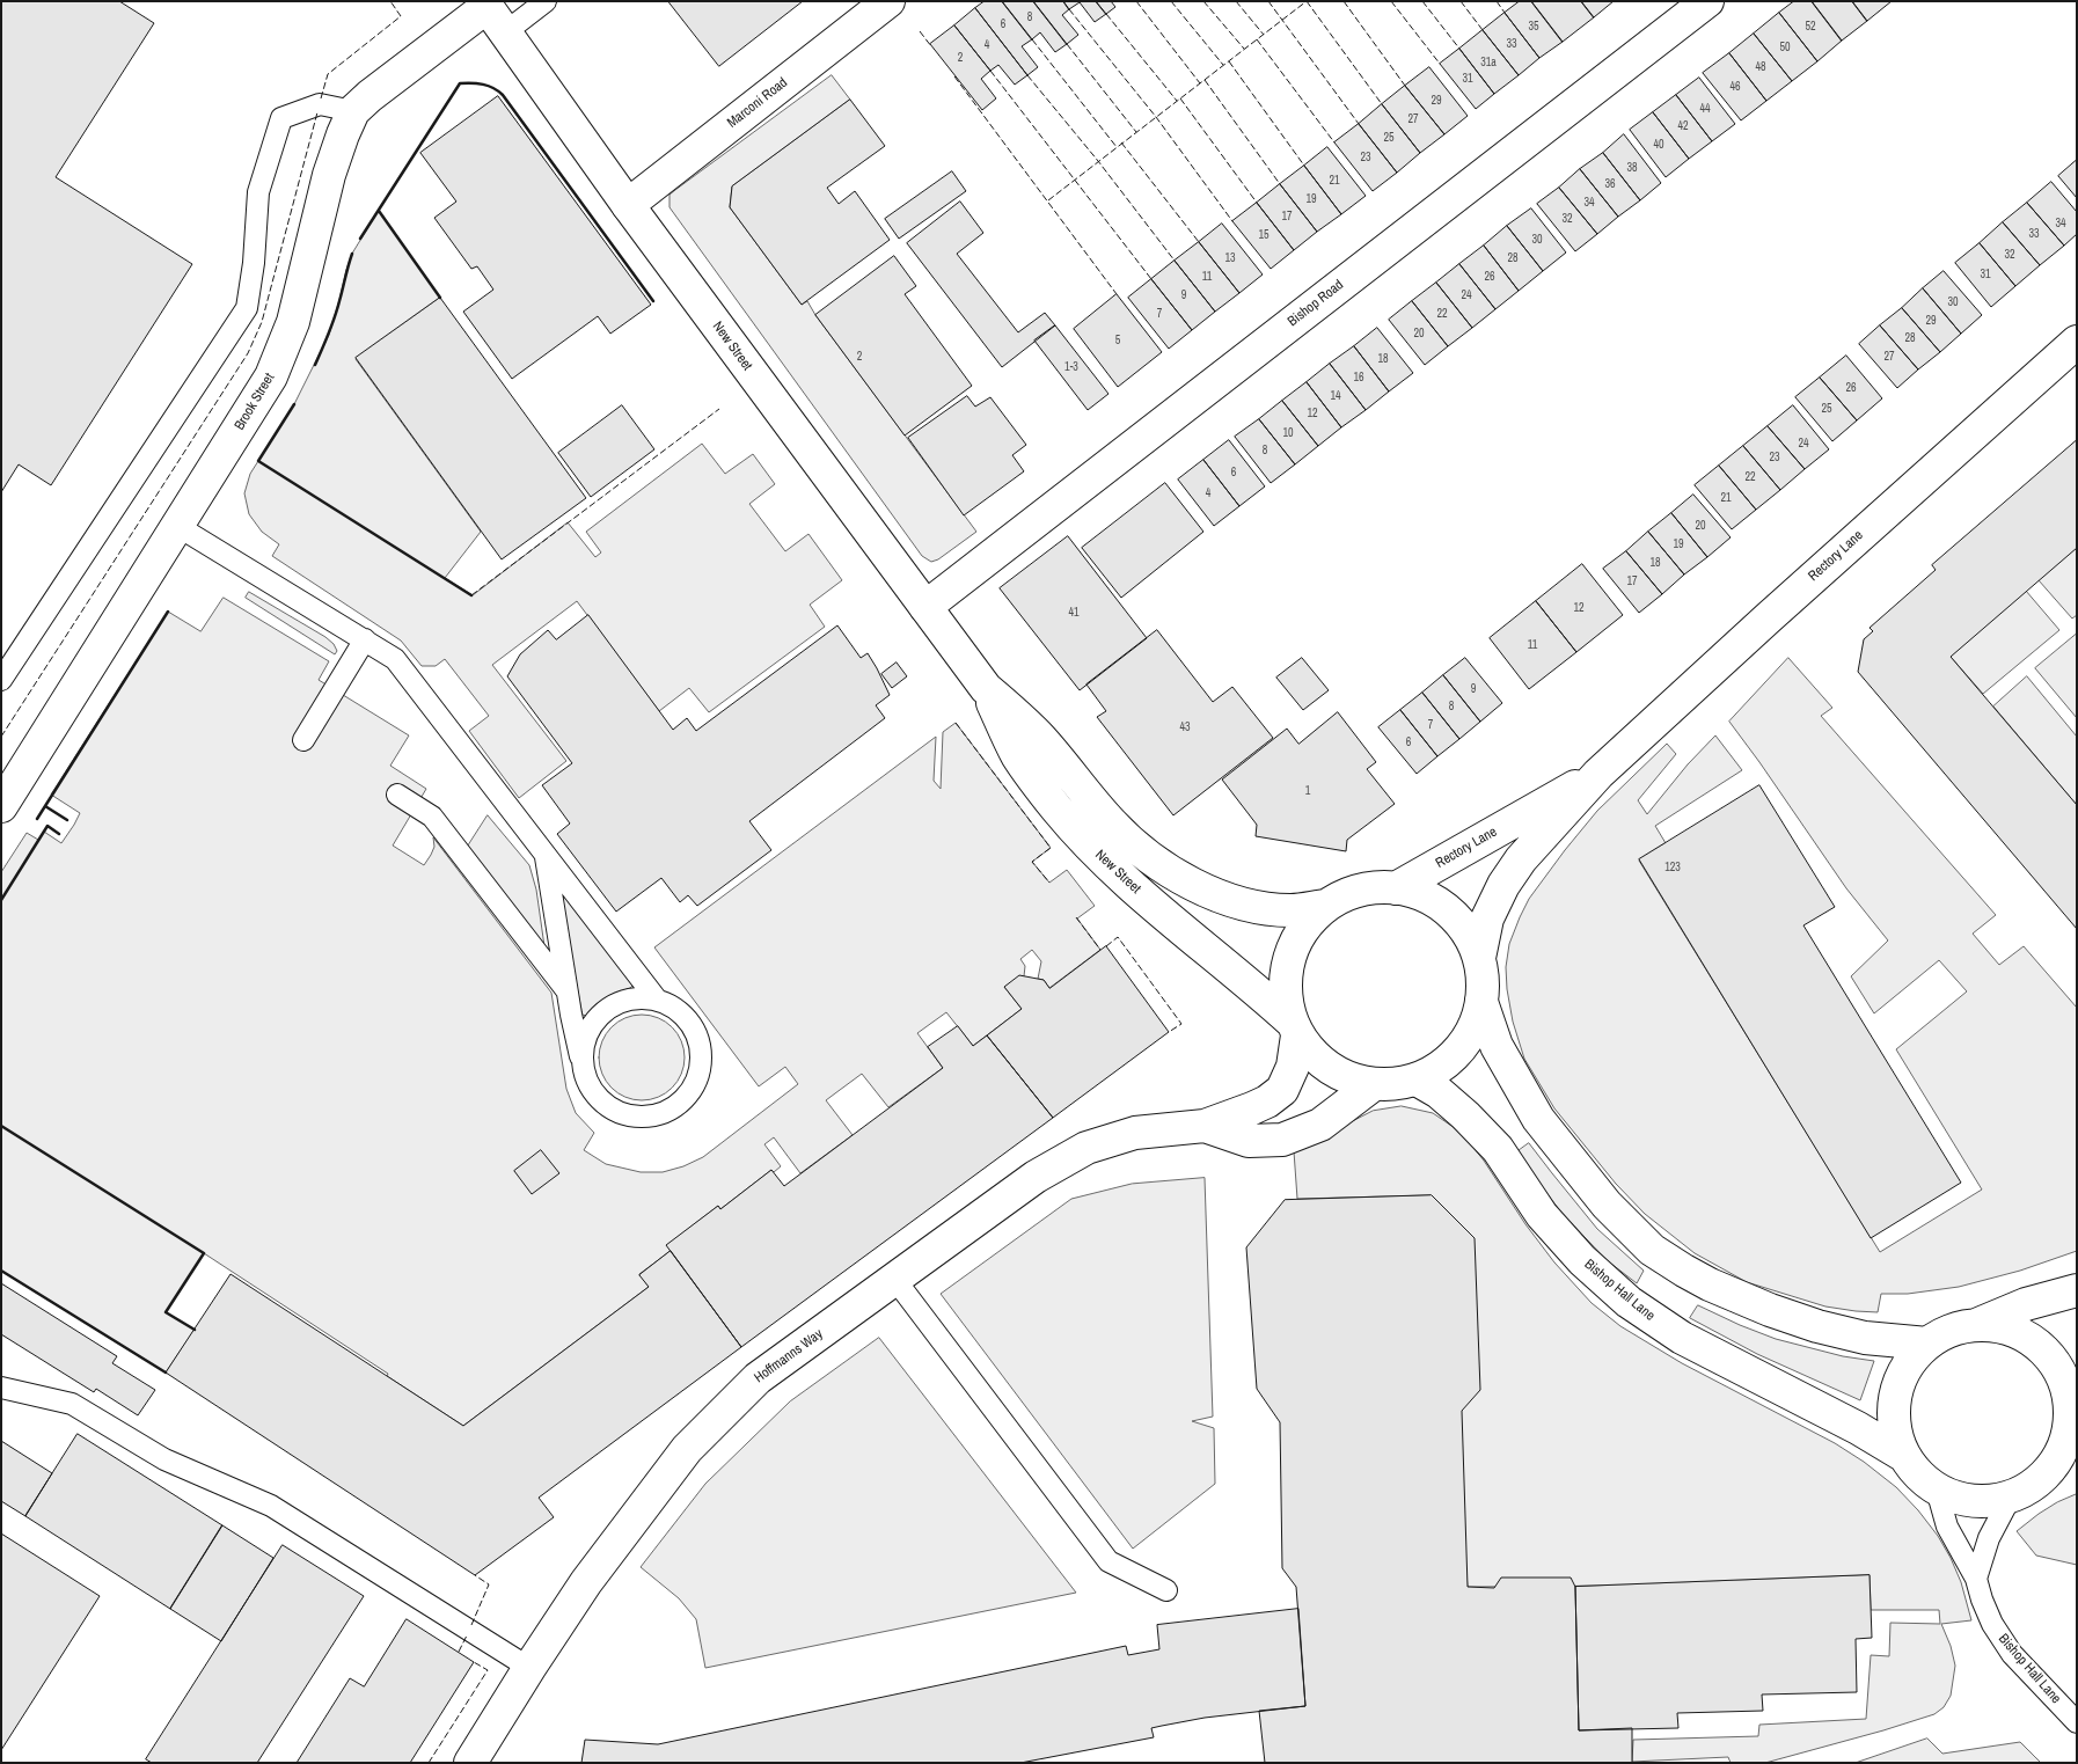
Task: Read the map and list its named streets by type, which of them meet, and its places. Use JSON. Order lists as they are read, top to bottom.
{
  "streets": {
    "street": [
      "Marconi Road",
      "Bishop Road",
      "New Street",
      "Brook Street",
      "Rectory Lane",
      "Bishop Hall Lane",
      "Hoffmanns Way"
    ]
  },
  "crossings": [
    ["Marconi Road", "New Street"],
    ["Bishop Road", "New Street"],
    ["New Street", "Brook Street"],
    ["New Street", "Rectory Lane"],
    ["New Street", "Bishop Hall Lane"],
    ["New Street", "Hoffmanns Way"],
    ["Rectory Lane", "Bishop Hall Lane"],
    ["Rectory Lane", "Hoffmanns Way"],
    ["Bishop Hall Lane", "Hoffmanns Way"]
  ],
  "house_numbers": [
    "8",
    "6",
    "35",
    "52",
    "33",
    "4",
    "50",
    "2",
    "31a",
    "48",
    "31",
    "46",
    "29",
    "44",
    "27",
    "42",
    "25",
    "40",
    "23",
    "38",
    "21",
    "36",
    "19",
    "34",
    "17",
    "32",
    "34",
    "33",
    "15",
    "30",
    "32",
    "13",
    "28",
    "31",
    "11",
    "26",
    "9",
    "24",
    "30",
    "7",
    "22",
    "29",
    "20",
    "28",
    "5",
    "2",
    "27",
    "18",
    "1-3",
    "16",
    "26",
    "14",
    "25",
    "12",
    "10",
    "24",
    "8",
    "23",
    "6",
    "22",
    "4",
    "21",
    "20",
    "19",
    "18",
    "17",
    "12",
    "41",
    "11",
    "9",
    "8",
    "7",
    "43",
    "6",
    "1",
    "123"
  ]
}
